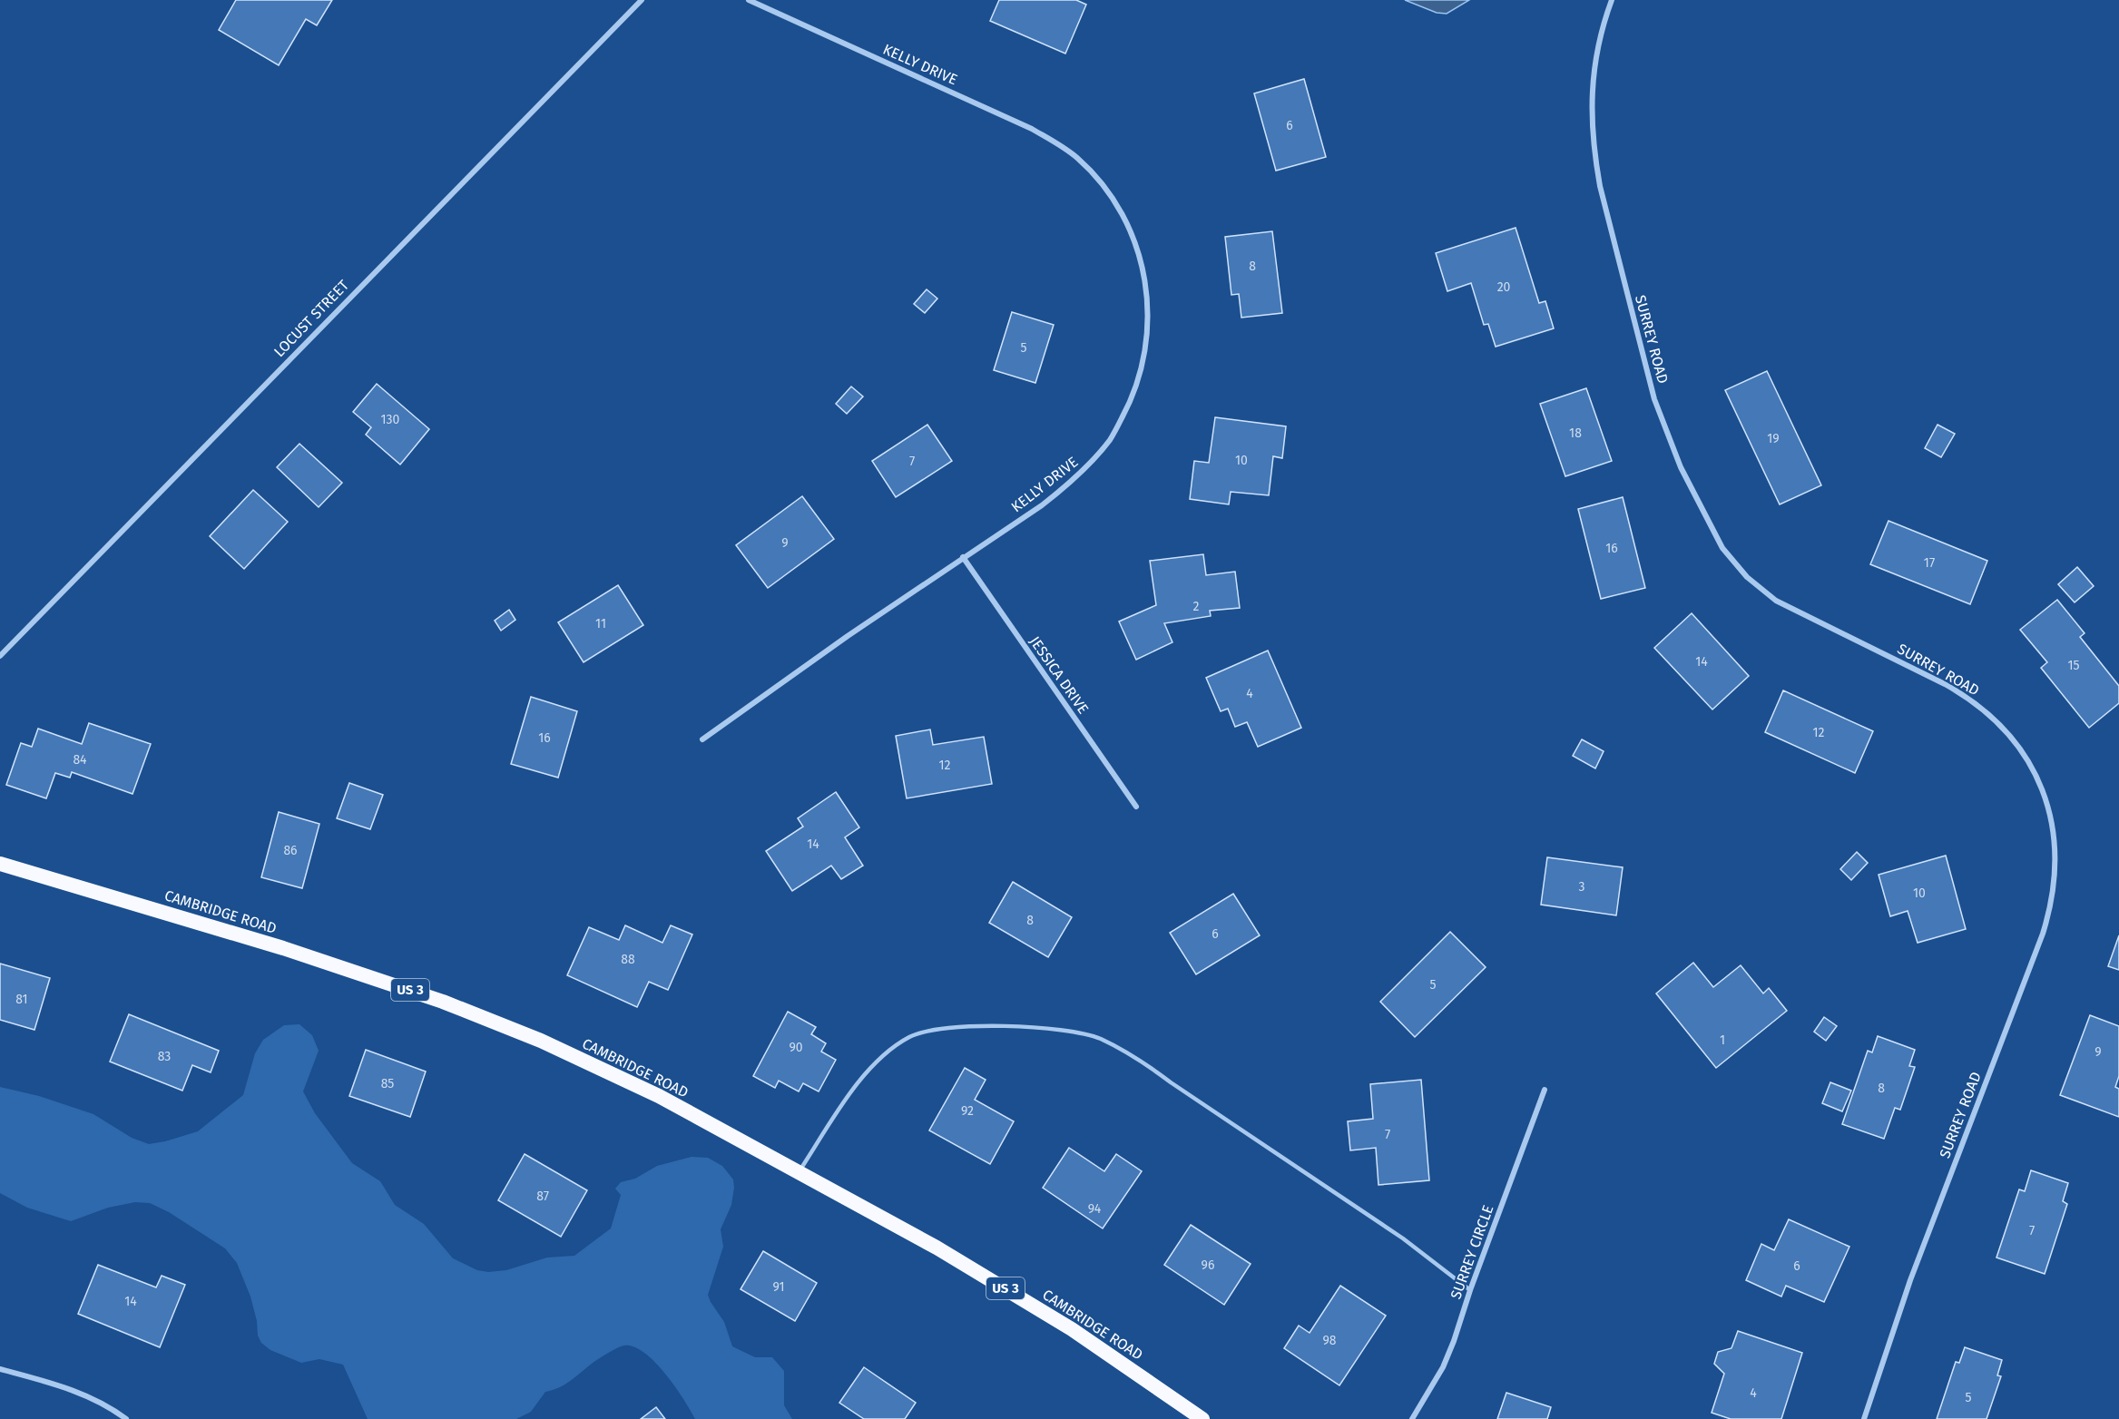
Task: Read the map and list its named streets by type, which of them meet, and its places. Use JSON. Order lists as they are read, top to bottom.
{
  "streets": {
    "highway": ["CAMBRIDGE ROAD", "US 3"],
    "street": [
      "KELLY DRIVE",
      "LOCUST STREET",
      "SURREY ROAD",
      "JESSICA DRIVE",
      "SURREY CIRCLE"
    ]
  },
  "crossings": [
    ["KELLY DRIVE", "JESSICA DRIVE"]
  ],
  "house_numbers": [
    "6",
    "8",
    "20",
    "5",
    "130",
    "18",
    "19",
    "10",
    "7",
    "9",
    "16",
    "17",
    "2",
    "11",
    "14",
    "15",
    "4",
    "12",
    "16",
    "84",
    "12",
    "14",
    "86",
    "3",
    "10",
    "8",
    "6",
    "88",
    "5",
    "81",
    "1",
    "90",
    "9",
    "83",
    "85",
    "8",
    "92",
    "7",
    "87",
    "94",
    "7",
    "96",
    "6",
    "91",
    "14",
    "98",
    "4",
    "5"
  ]
}
